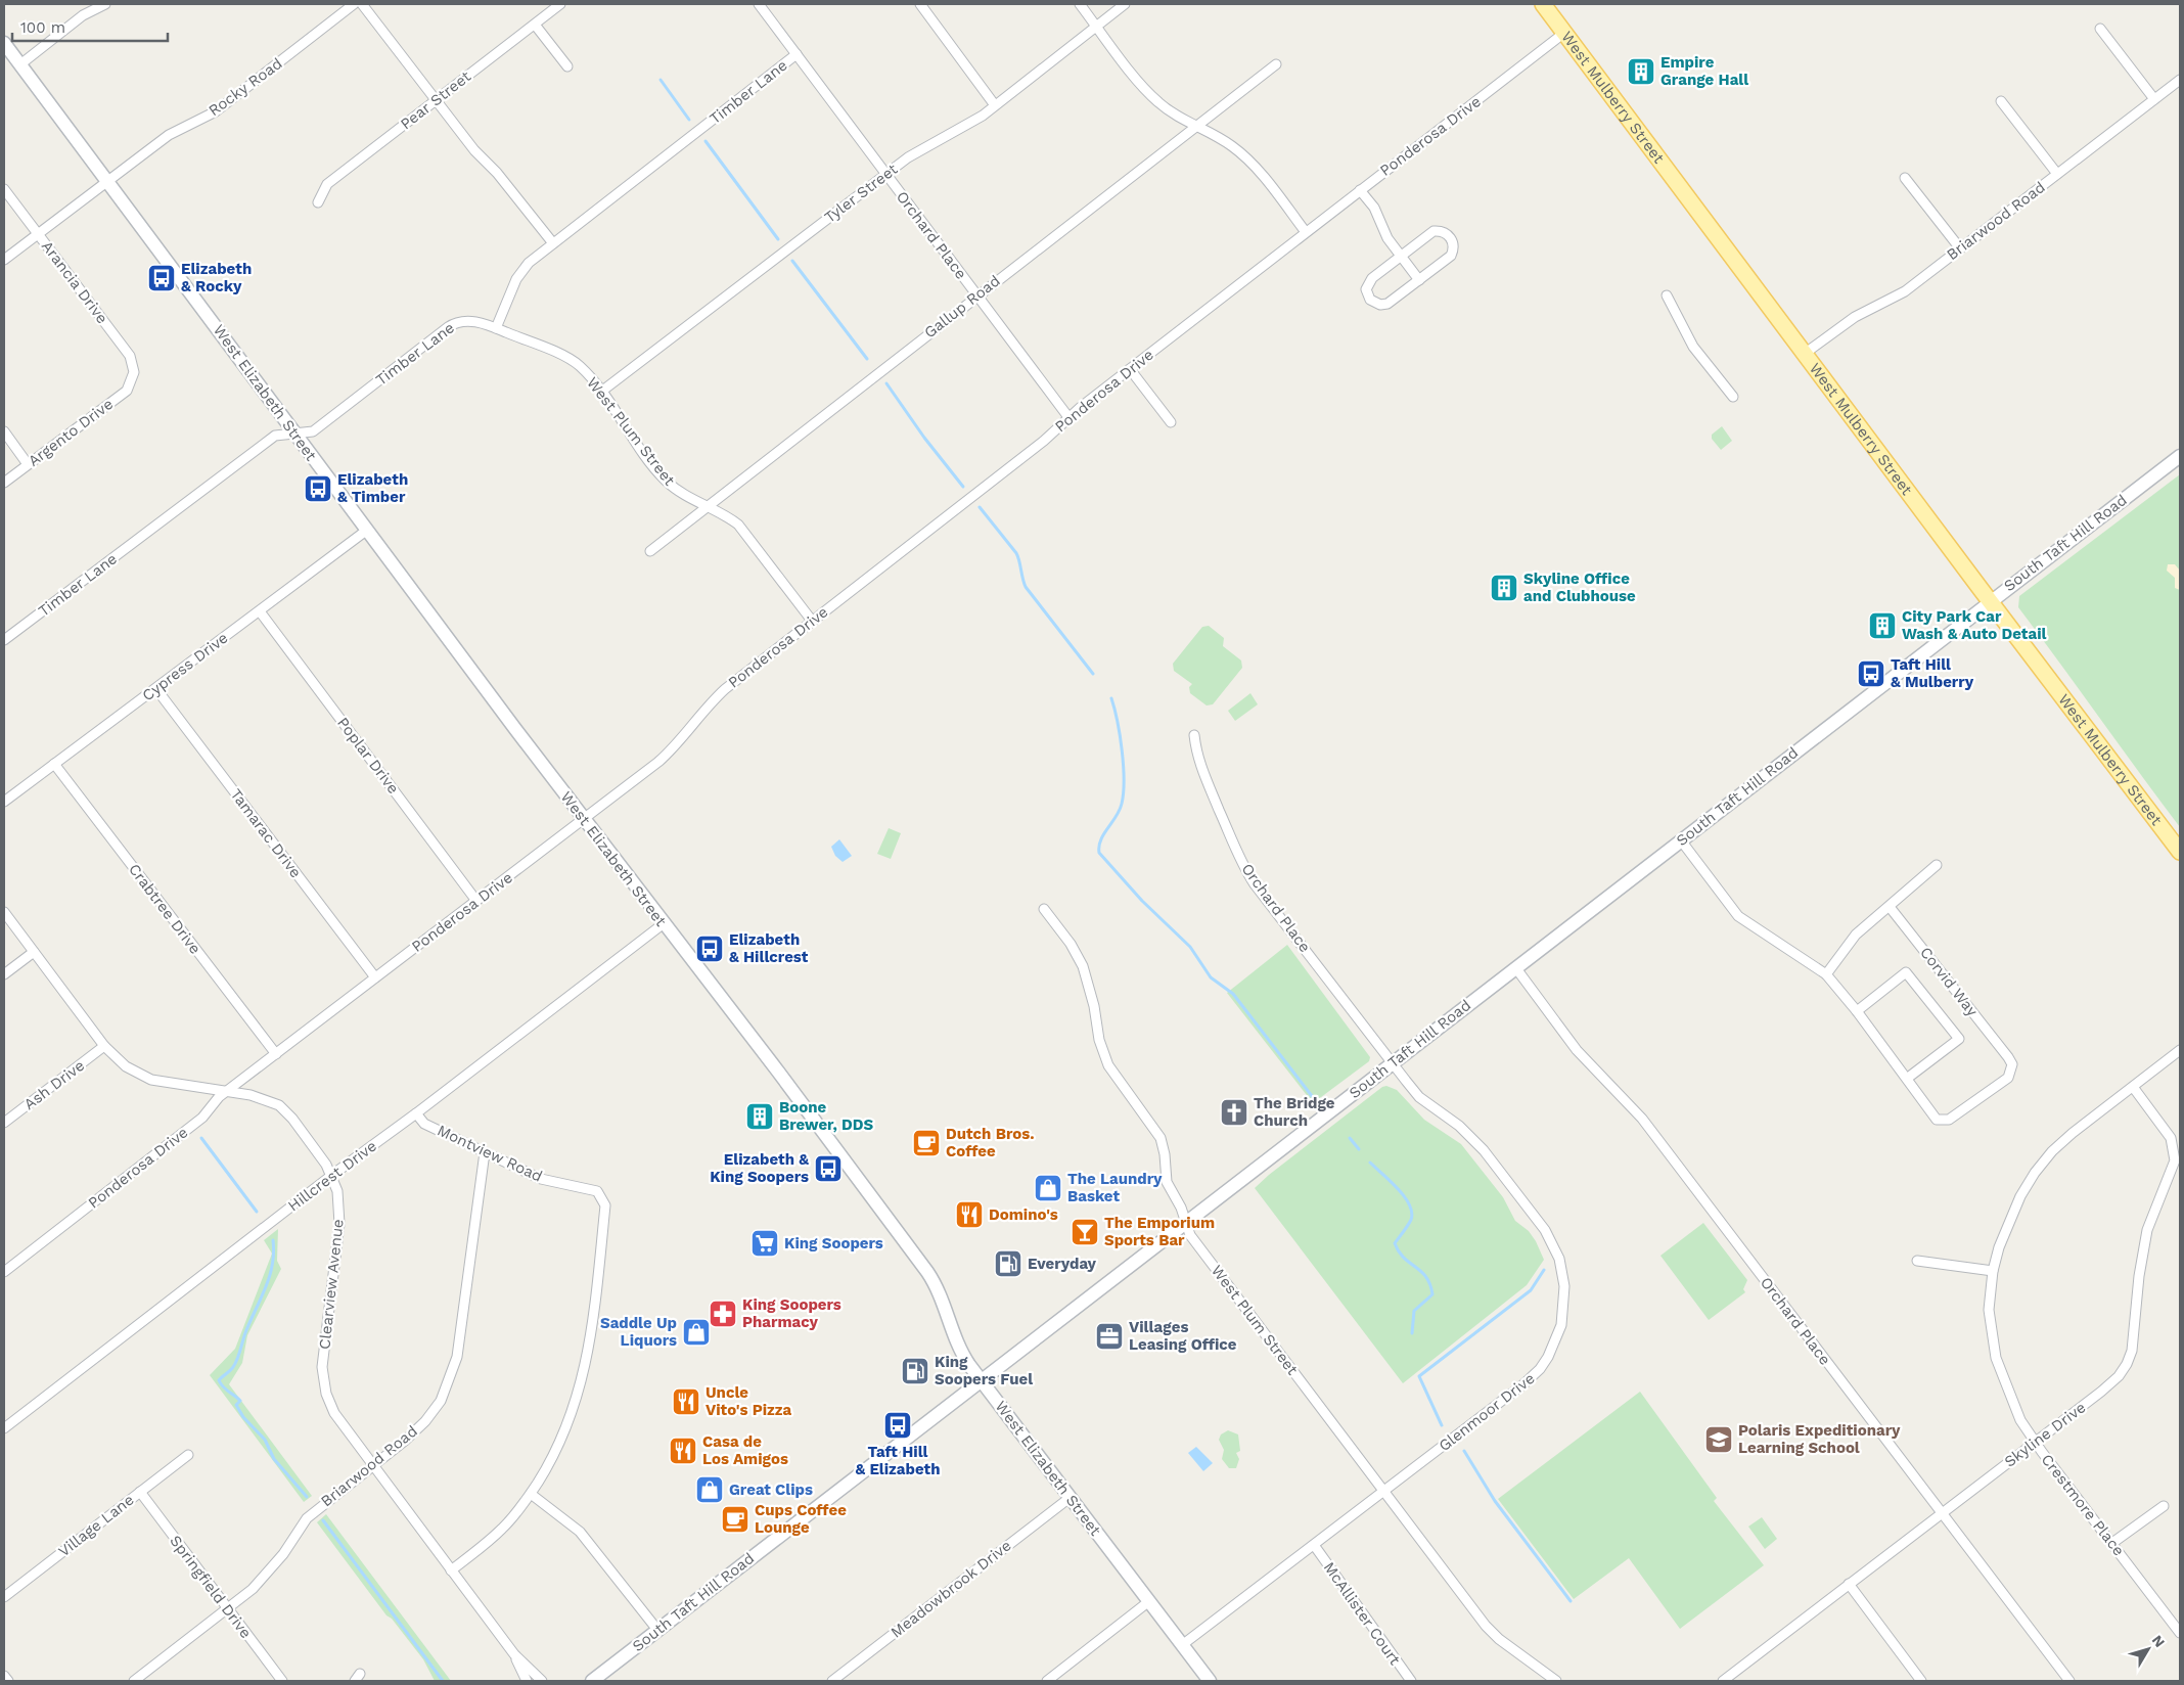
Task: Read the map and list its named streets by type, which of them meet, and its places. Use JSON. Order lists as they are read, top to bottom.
{
  "streets": {
    "main road": ["West Mulberry Street", "West Elizabeth Street", "South Taft Hill Road"],
    "street": [
      "Rocky Road",
      "Timber Lane",
      "Pear Street",
      "Ponderosa Drive",
      "Tyler Street",
      "Briarwood Road",
      "Orchard Place",
      "Arancia Drive",
      "Gallup Road",
      "West Plum Street",
      "Argento Drive",
      "Cypress Drive",
      "Poplar Drive",
      "Tamarac Drive",
      "Crabtree Drive",
      "Corvid Way",
      "Ash Drive",
      "Montview Road",
      "Hillcrest Drive",
      "Clearview Avenue",
      "Glenmoor Drive",
      "Skyline Drive",
      "Crestmore Place",
      "Village Lane",
      "Springfield Drive",
      "Meadowbrook Drive",
      "McAllister Court"
    ]
  },
  "crossings": [
    ["Rocky Road", "Arancia Drive"],
    ["Rocky Road", "West Elizabeth Street"],
    ["Timber Lane", "Orchard Place"],
    ["Timber Lane", "West Elizabeth Street"],
    ["Timber Lane", "West Plum Street"],
    ["West Mulberry Street", "Ponderosa Drive"],
    ["West Mulberry Street", "Briarwood Road"],
    ["West Mulberry Street", "South Taft Hill Road"],
    ["Ponderosa Drive", "Orchard Place"],
    ["Ponderosa Drive", "West Elizabeth Street"],
    ["Ponderosa Drive", "West Plum Street"],
    ["Ponderosa Drive", "Poplar Drive"],
    ["Ponderosa Drive", "Tamarac Drive"],
    ["Ponderosa Drive", "Crabtree Drive"],
    ["Ponderosa Drive", "Clearview Avenue"],
    ["Tyler Street", "Orchard Place"],
    ["Tyler Street", "West Plum Street"],
    ["Briarwood Road", "Montview Road"],
    ["Briarwood Road", "Clearview Avenue"],
    ["Briarwood Road", "Springfield Drive"],
    ["Orchard Place", "Gallup Road"],
    ["Orchard Place", "South Taft Hill Road"],
    ["Orchard Place", "Glenmoor Drive"],
    ["Orchard Place", "Skyline Drive"],
    ["Arancia Drive", "Argento Drive"],
    ["Gallup Road", "West Plum Street"],
    ["West Elizabeth Street", "South Taft Hill Road"],
    ["West Elizabeth Street", "Cypress Drive"],
    ["West Elizabeth Street", "Hillcrest Drive"],
    ["West Elizabeth Street", "Glenmoor Drive"],
    ["West Elizabeth Street", "Meadowbrook Drive"],
    ["West Plum Street", "South Taft Hill Road"],
    ["West Plum Street", "Glenmoor Drive"],
    ["South Taft Hill Road", "Glenmoor Drive"],
    ["Cypress Drive", "Poplar Drive"],
    ["Cypress Drive", "Tamarac Drive"],
    ["Cypress Drive", "Crabtree Drive"],
    ["Ash Drive", "Clearview Avenue"],
    ["Montview Road", "Hillcrest Drive"],
    ["Montview Road", "Clearview Avenue"],
    ["Hillcrest Drive", "Clearview Avenue"],
    ["Glenmoor Drive", "McAllister Court"],
    ["Skyline Drive", "Crestmore Place"],
    ["Village Lane", "Springfield Drive"]
  ],
  "places": {
    "building": [
      "Empire Grange Hall",
      "Skyline Office and Clubhouse",
      "City Park Car Wash & Auto Detail",
      "Boone Brewer, DDS"
    ],
    "bus stop": [
      "Elizabeth & Rocky",
      "Elizabeth & Timber",
      "Taft Hill & Mulberry",
      "Elizabeth & Hillcrest",
      "Elizabeth & King Soopers",
      "Taft Hill & Elizabeth"
    ],
    "church": ["The Bridge Church"],
    "cafe": ["Dutch Bros. Coffee", "Cups Coffee Lounge"],
    "shop": ["The Laundry Basket", "Saddle Up Liquors", "Great Clips"],
    "restaurant": ["Domino's", "Uncle Vito's Pizza", "Casa de Los Amigos"],
    "bar": ["The Emporium Sports Bar"],
    "supermarket": ["King Soopers"],
    "fuel station": ["Everyday", "King Soopers Fuel"],
    "pharmacy": ["King Soopers Pharmacy"],
    "office": ["Villages Leasing Office"],
    "school or university": ["Polaris Expeditionary Learning School"]
  },
  "scale_bar": "100 m",
  "north": "top right"
}
